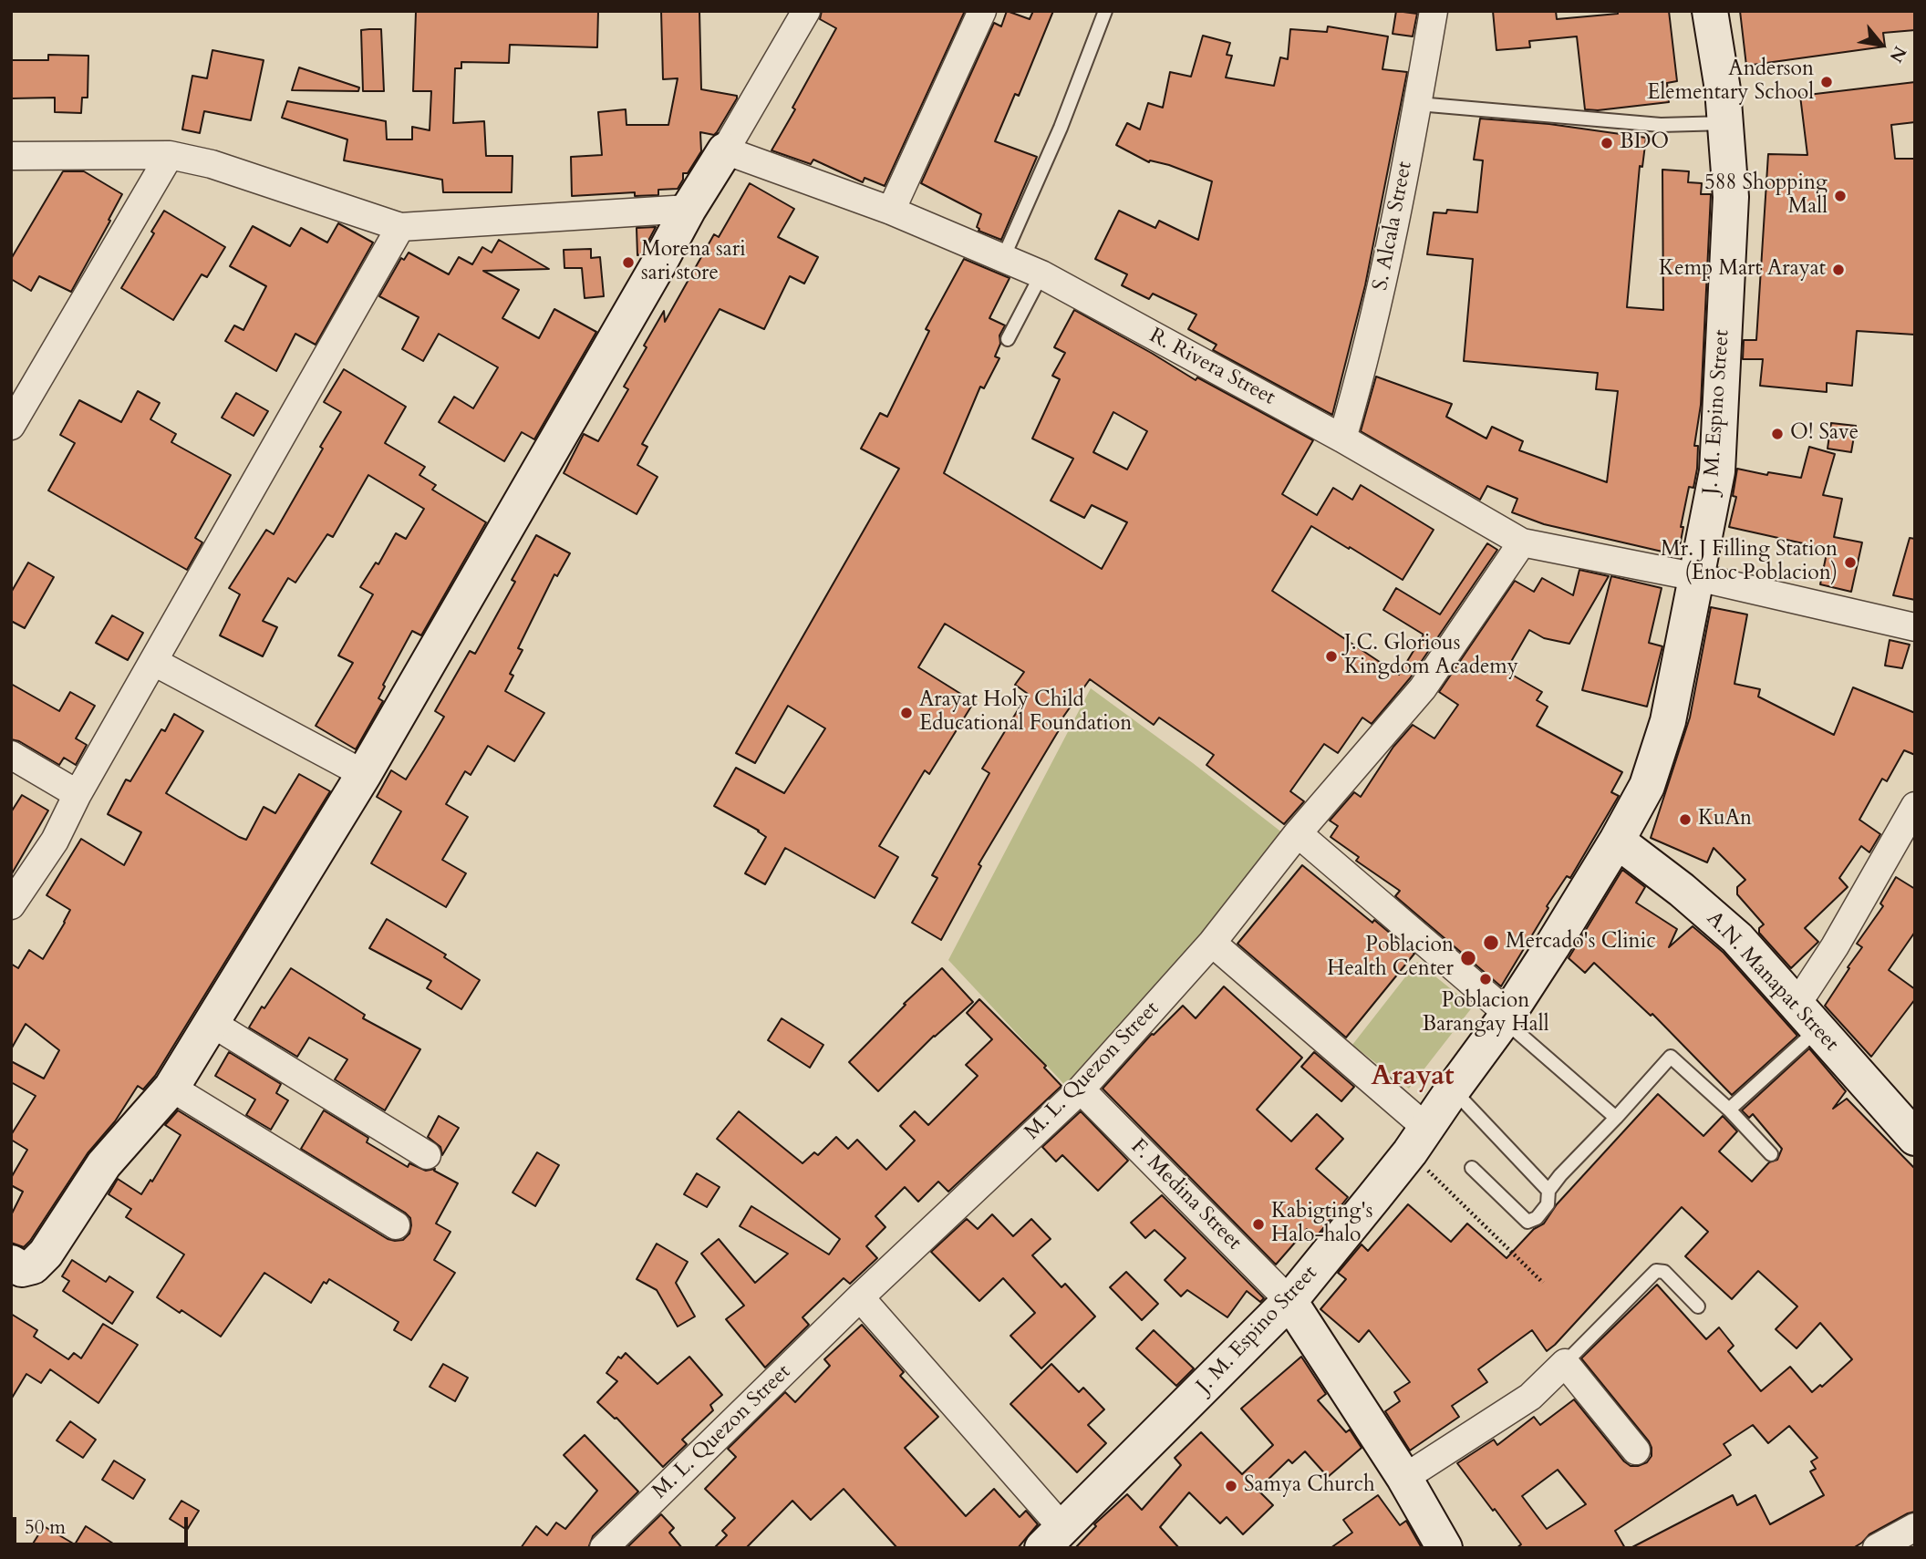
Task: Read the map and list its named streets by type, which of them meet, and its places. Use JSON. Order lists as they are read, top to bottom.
{
  "streets": {
    "street": [
      "S. Alcala Street",
      "R. Rivera Street",
      "J. M. Espino Street",
      "A.N. Manapat Street",
      "M. L. Quezon Street",
      "F. Medina Street"
    ]
  },
  "crossings": [
    ["S. Alcala Street", "R. Rivera Street"],
    ["R. Rivera Street", "J. M. Espino Street"],
    ["R. Rivera Street", "M. L. Quezon Street"],
    ["J. M. Espino Street", "A.N. Manapat Street"],
    ["J. M. Espino Street", "F. Medina Street"],
    ["M. L. Quezon Street", "F. Medina Street"]
  ],
  "districts": ["Arayat"],
  "places": [
    "Anderson Elementary School",
    "BDO",
    "588 Shopping Mall",
    "Morena sari sari store",
    "Kemp Mart Arayat",
    "O! Save",
    "Mr. J Filling Station (Enoc Poblacion)",
    "J.C. Glorious Kingdom Academy",
    "Arayat Holy Child Educational Foundation",
    "KuAn",
    "Mercado's Clinic",
    "Poblacion Health Center",
    "Poblacion Barangay Hall",
    "Kabigting's Halo-halo",
    "Samya Church"
  ],
  "scale_bar": "50 m",
  "north": "bottom right"
}
